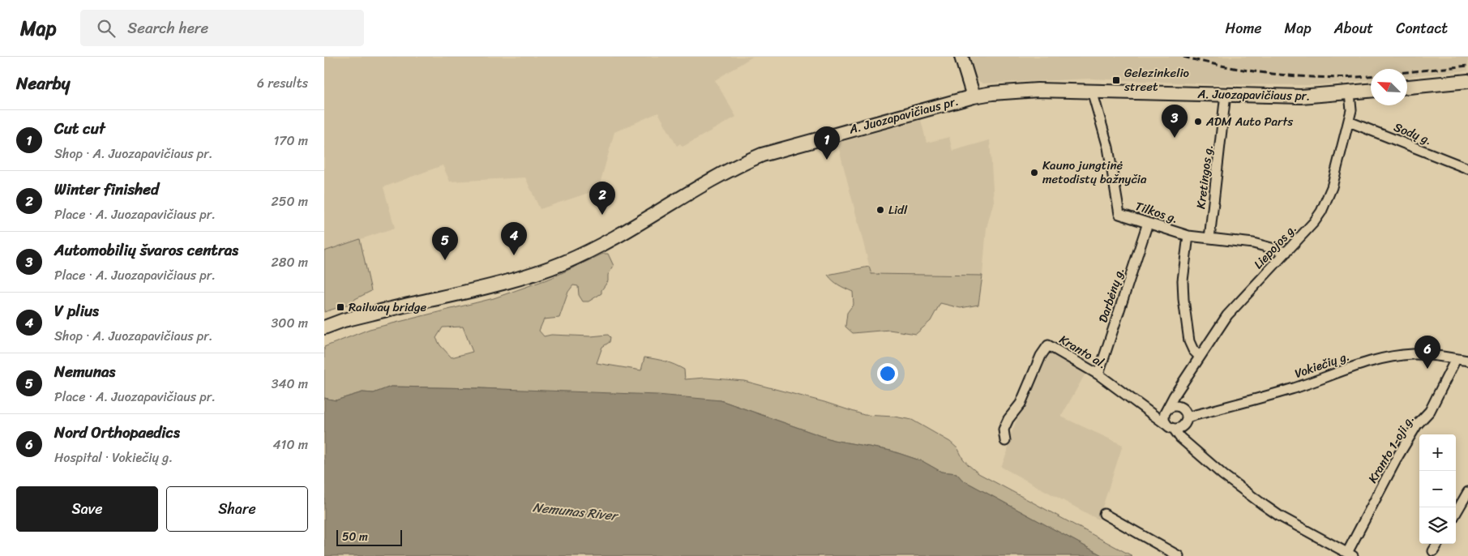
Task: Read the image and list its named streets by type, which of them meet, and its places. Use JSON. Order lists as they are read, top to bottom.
{
  "streets": {
    "main road": ["A. Juozapavičiaus pr."],
    "street": [
      "Sodų g.",
      "Kretingos g.",
      "Tilkos g.",
      "Liepojos g.",
      "Darbėnų g.",
      "Kranto al.",
      "Vokiečių g.",
      "Kranto 1-oji g."
    ]
  },
  "crossings": [
    ["A. Juozapavičiaus pr.", "Kretingos g."],
    ["A. Juozapavičiaus pr.", "Tilkos g."],
    ["A. Juozapavičiaus pr.", "Liepojos g."],
    ["Sodų g.", "Liepojos g."],
    ["Kretingos g.", "Tilkos g."],
    ["Tilkos g.", "Liepojos g."],
    ["Tilkos g.", "Darbėnų g."],
    ["Liepojos g.", "Kranto al."],
    ["Liepojos g.", "Vokiečių g."],
    ["Darbėnų g.", "Kranto al."],
    ["Kranto al.", "Vokiečių g."],
    ["Kranto al.", "Kranto 1-oji g."],
    ["Vokiečių g.", "Kranto 1-oji g."]
  ],
  "water": ["Nemunas River"],
  "places": {
    "transit": ["Gelezinkelio street", "Railway bridge"],
    "other": ["ADM Auto Parts", "Kauno jungtinė metodistų bažnyčia", "Lidl"]
  },
  "scale_bar": "50 m",
  "north": "top left",
  "page": {
    "header": "Map",
    "search": "Search here",
    "nav": [
      "Home",
      "Map",
      "About",
      "Contact"
    ],
    "heading": ["Nearby", "6 results"],
    "pins": [
      "3",
      "1",
      "2",
      "4",
      "5",
      "6"
    ],
    "list": [
      {
        "mark": "1",
        "name": "Cut cut",
        "note": "Shop · A. Juozapavičiaus pr.",
        "value": "170 m"
      },
      {
        "mark": "2",
        "name": "Winter finished",
        "note": "Place · A. Juozapavičiaus pr.",
        "value": "250 m"
      },
      {
        "mark": "3",
        "name": "Automobilių švaros centras",
        "note": "Place · A. Juozapavičiaus pr.",
        "value": "280 m"
      },
      {
        "mark": "4",
        "name": "V plius",
        "note": "Shop · A. Juozapavičiaus pr.",
        "value": "300 m"
      },
      {
        "mark": "5",
        "name": "Nemunas",
        "note": "Place · A. Juozapavičiaus pr.",
        "value": "340 m"
      },
      {
        "mark": "6",
        "name": "Nord Orthopaedics",
        "note": "Hospital · Vokiečių g.",
        "value": "410 m"
      }
    ],
    "map_buttons": ["+", "−"],
    "buttons": ["Save", "Share"],
    "scale": "50 m"
  }
}
